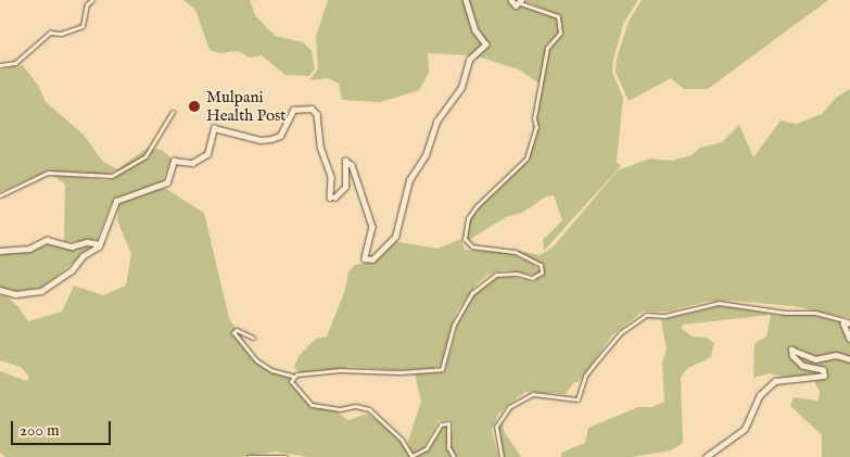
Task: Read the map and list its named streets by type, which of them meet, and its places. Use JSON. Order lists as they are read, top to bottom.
{
  "places": ["Mulpani Health Post"],
  "scale_bar": "200 m"
}
